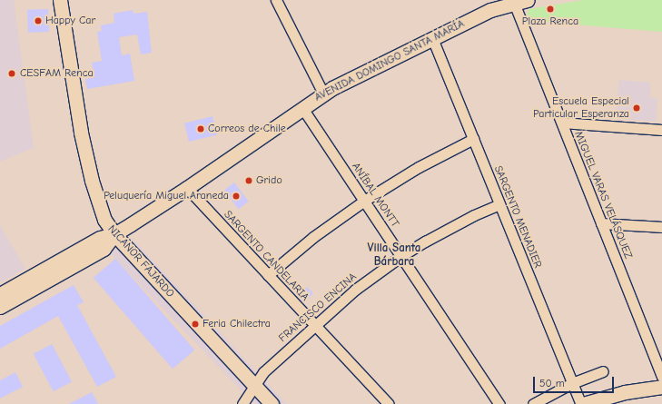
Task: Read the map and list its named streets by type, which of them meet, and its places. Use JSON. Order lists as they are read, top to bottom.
{
  "streets": {
    "main road": ["AVENIDA DOMINGO SANTA MARÍA", "NICANOR FAJARDO"],
    "street": [
      "ANÍBAL MONTT",
      "MIGUEL VARAS VELÁSQUEZ",
      "SARGENTO MENADIER",
      "SARGENTO CANDELARIA",
      "FRANCISCO ENCINA"
    ]
  },
  "crossings": [
    ["AVENIDA DOMINGO SANTA MARÍA", "ANÍBAL MONTT"],
    ["AVENIDA DOMINGO SANTA MARÍA", "MIGUEL VARAS VELÁSQUEZ"],
    ["AVENIDA DOMINGO SANTA MARÍA", "SARGENTO MENADIER"],
    ["AVENIDA DOMINGO SANTA MARÍA", "SARGENTO CANDELARIA"],
    ["AVENIDA DOMINGO SANTA MARÍA", "NICANOR FAJARDO"],
    ["ANÍBAL MONTT", "FRANCISCO ENCINA"],
    ["SARGENTO MENADIER", "FRANCISCO ENCINA"],
    ["SARGENTO CANDELARIA", "FRANCISCO ENCINA"],
    ["NICANOR FAJARDO", "FRANCISCO ENCINA"]
  ],
  "districts": ["Villa Santa Bárbara"],
  "places": [
    "Plaza Renca",
    "Happy Car",
    "CESFAM Renca",
    "Escuela Especial Particular Esperanza",
    "Correos de Chile",
    "Grido",
    "Peluquería Miguel Araneda",
    "Feria Chilectra"
  ],
  "scale_bar": "50 m"
}
